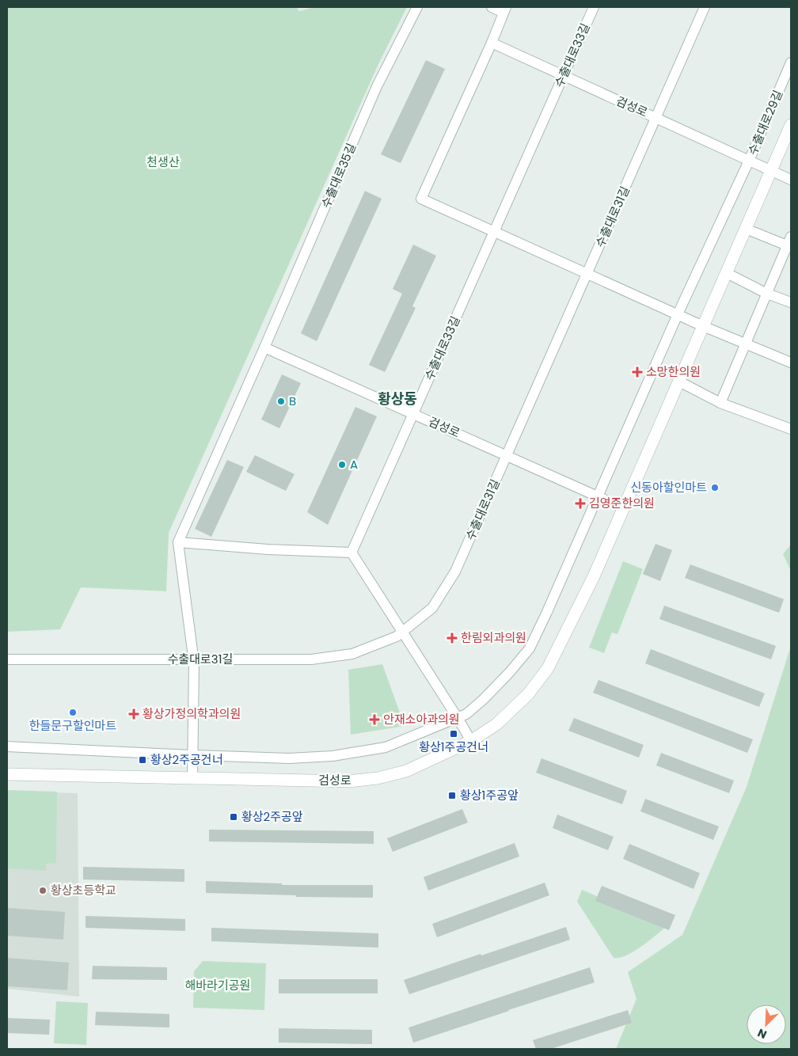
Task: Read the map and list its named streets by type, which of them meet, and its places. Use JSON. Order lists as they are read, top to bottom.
{
  "streets": {
    "street": [
      "수출대로33길",
      "검성로",
      "수출대로29길",
      "수출대로35길",
      "수출대로31길"
    ]
  },
  "crossings": [
    ["수출대로33길", "검성로"],
    ["검성로", "수출대로29길"],
    ["검성로", "수출대로35길"],
    ["검성로", "수출대로31길"]
  ],
  "districts": ["황상동"],
  "parks": ["천생산", "해바라기공원"],
  "places": {
    "health": [
      "소망한의원",
      "김영준한의원",
      "한림외과의원",
      "황상가정의학과의원",
      "안재소아과의원"
    ],
    "other": [
      "B",
      "A",
      "신동아할인마트",
      "한들문구할인마트",
      "황상초등학교"
    ],
    "transit": [
      "황상1주공건너",
      "황상2주공건너",
      "황상1주공앞",
      "황상2주공앞"
    ]
  },
  "north": "bottom left"
}
